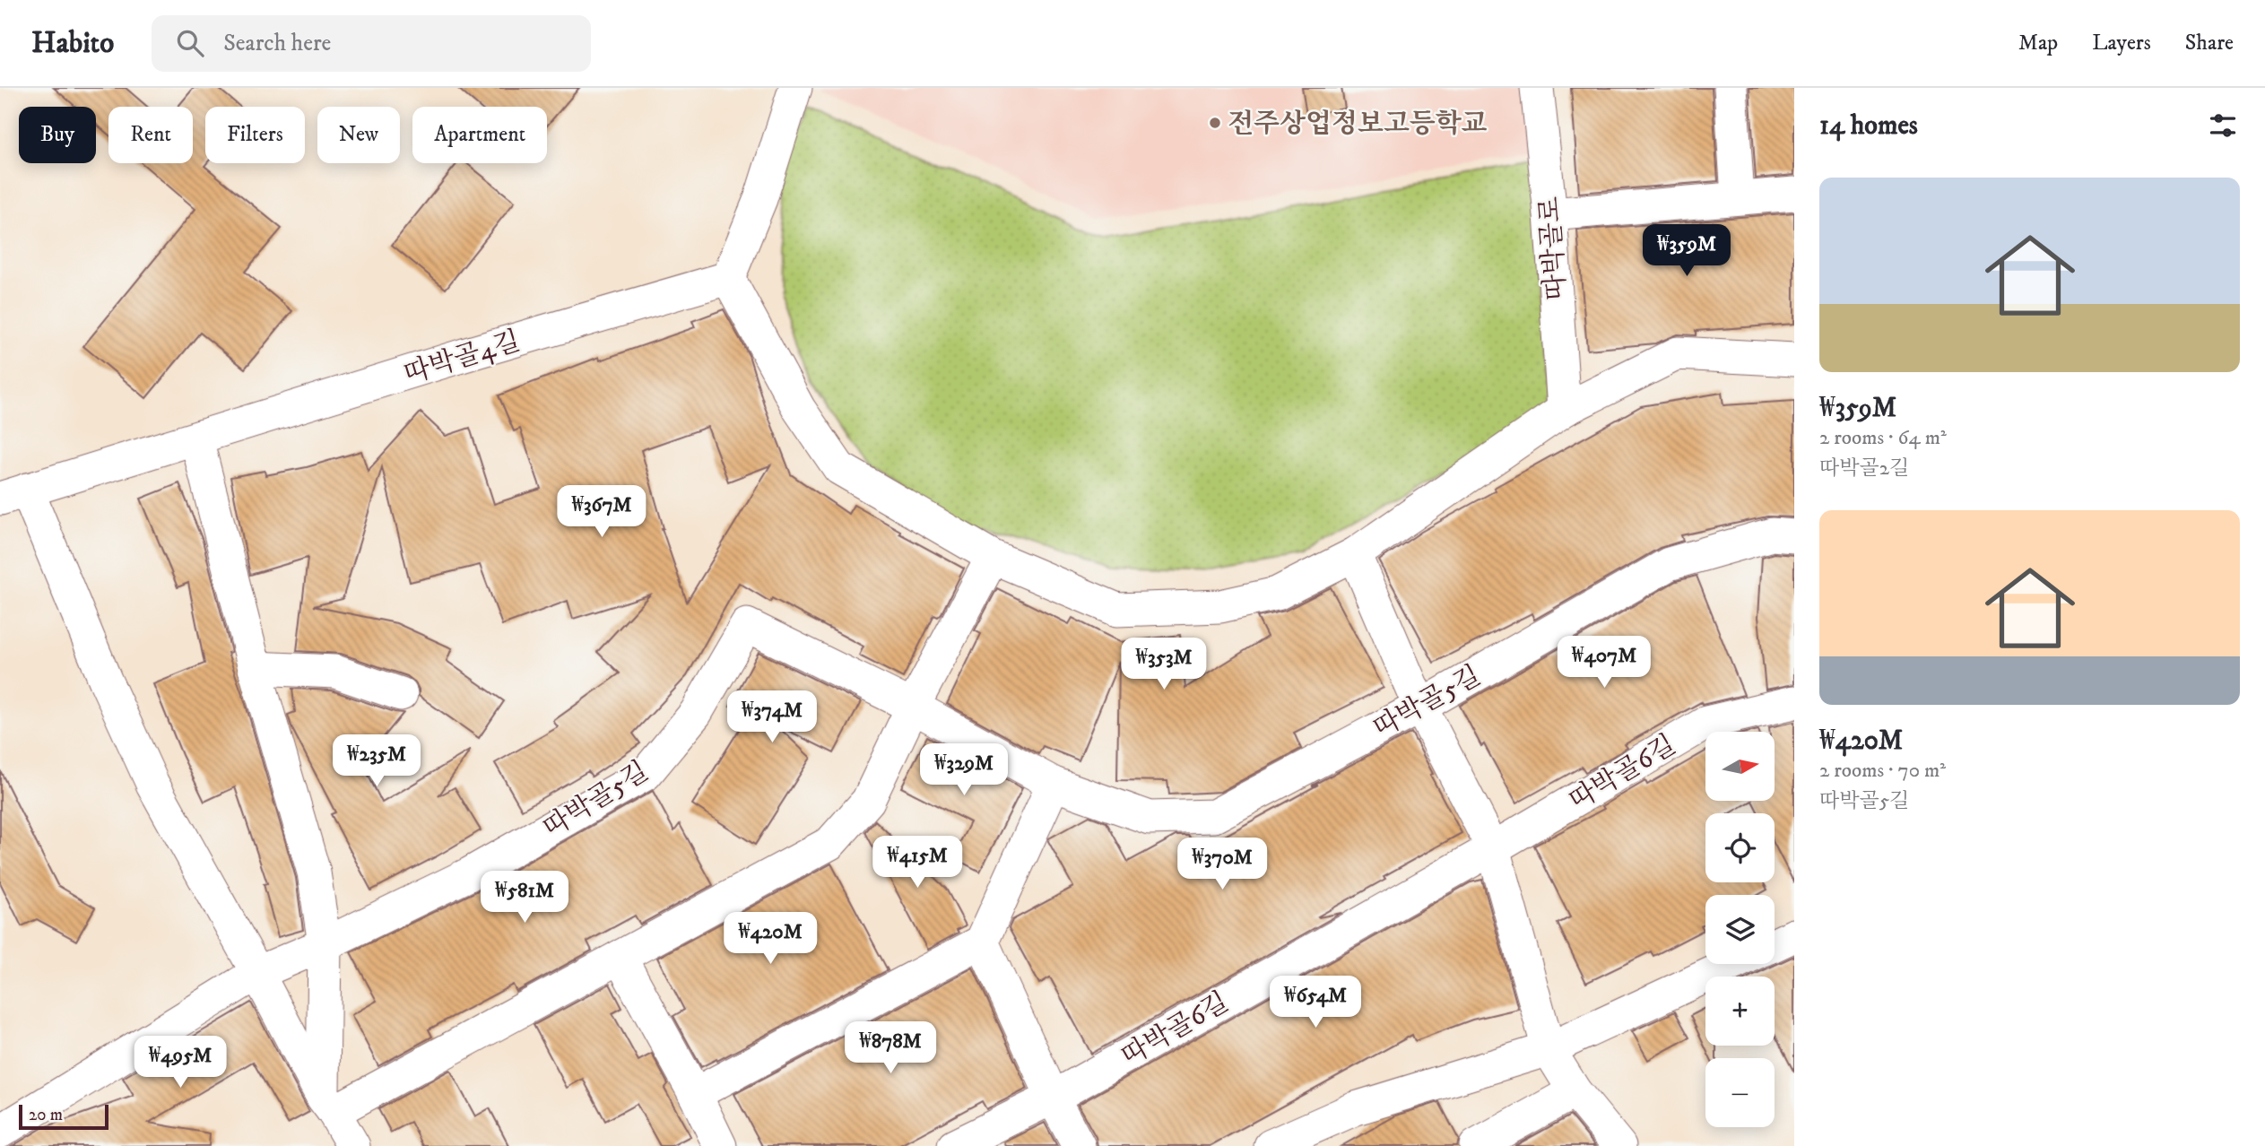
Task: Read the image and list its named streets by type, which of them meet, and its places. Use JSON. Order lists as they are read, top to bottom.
{
  "streets": {
    "street": [
      "따박골로",
      "따박골4길",
      "따박골5길",
      "따박골6길"
    ]
  },
  "crossings": [
    ["따박골4길", "따박골5길"]
  ],
  "places": ["전주상업정보고등학교"],
  "scale_bar": "20 m",
  "north": "right",
  "page": {
    "header": "Habito",
    "search": "Search here",
    "nav": ["Map", "Layers", "Share"],
    "heading": "14 homes",
    "chip": [
      "Buy",
      "Rent",
      "Filters",
      "New",
      "Apartment"
    ],
    "list": [
      {
        "name": "₩359M",
        "note": "2 rooms · 64 m² · 따박골2길"
      },
      {
        "name": "₩420M",
        "note": "2 rooms · 70 m² · 따박골5길"
      }
    ],
    "price": [
      "₩359M",
      "₩367M",
      "₩407M",
      "₩353M",
      "₩374M",
      "₩235M",
      "₩329M",
      "₩415M",
      "₩370M",
      "₩581M",
      "₩420M",
      "₩654M",
      "₩878M",
      "₩495M"
    ],
    "map_buttons": ["+", "−"],
    "scale": "20 m"
  }
}
